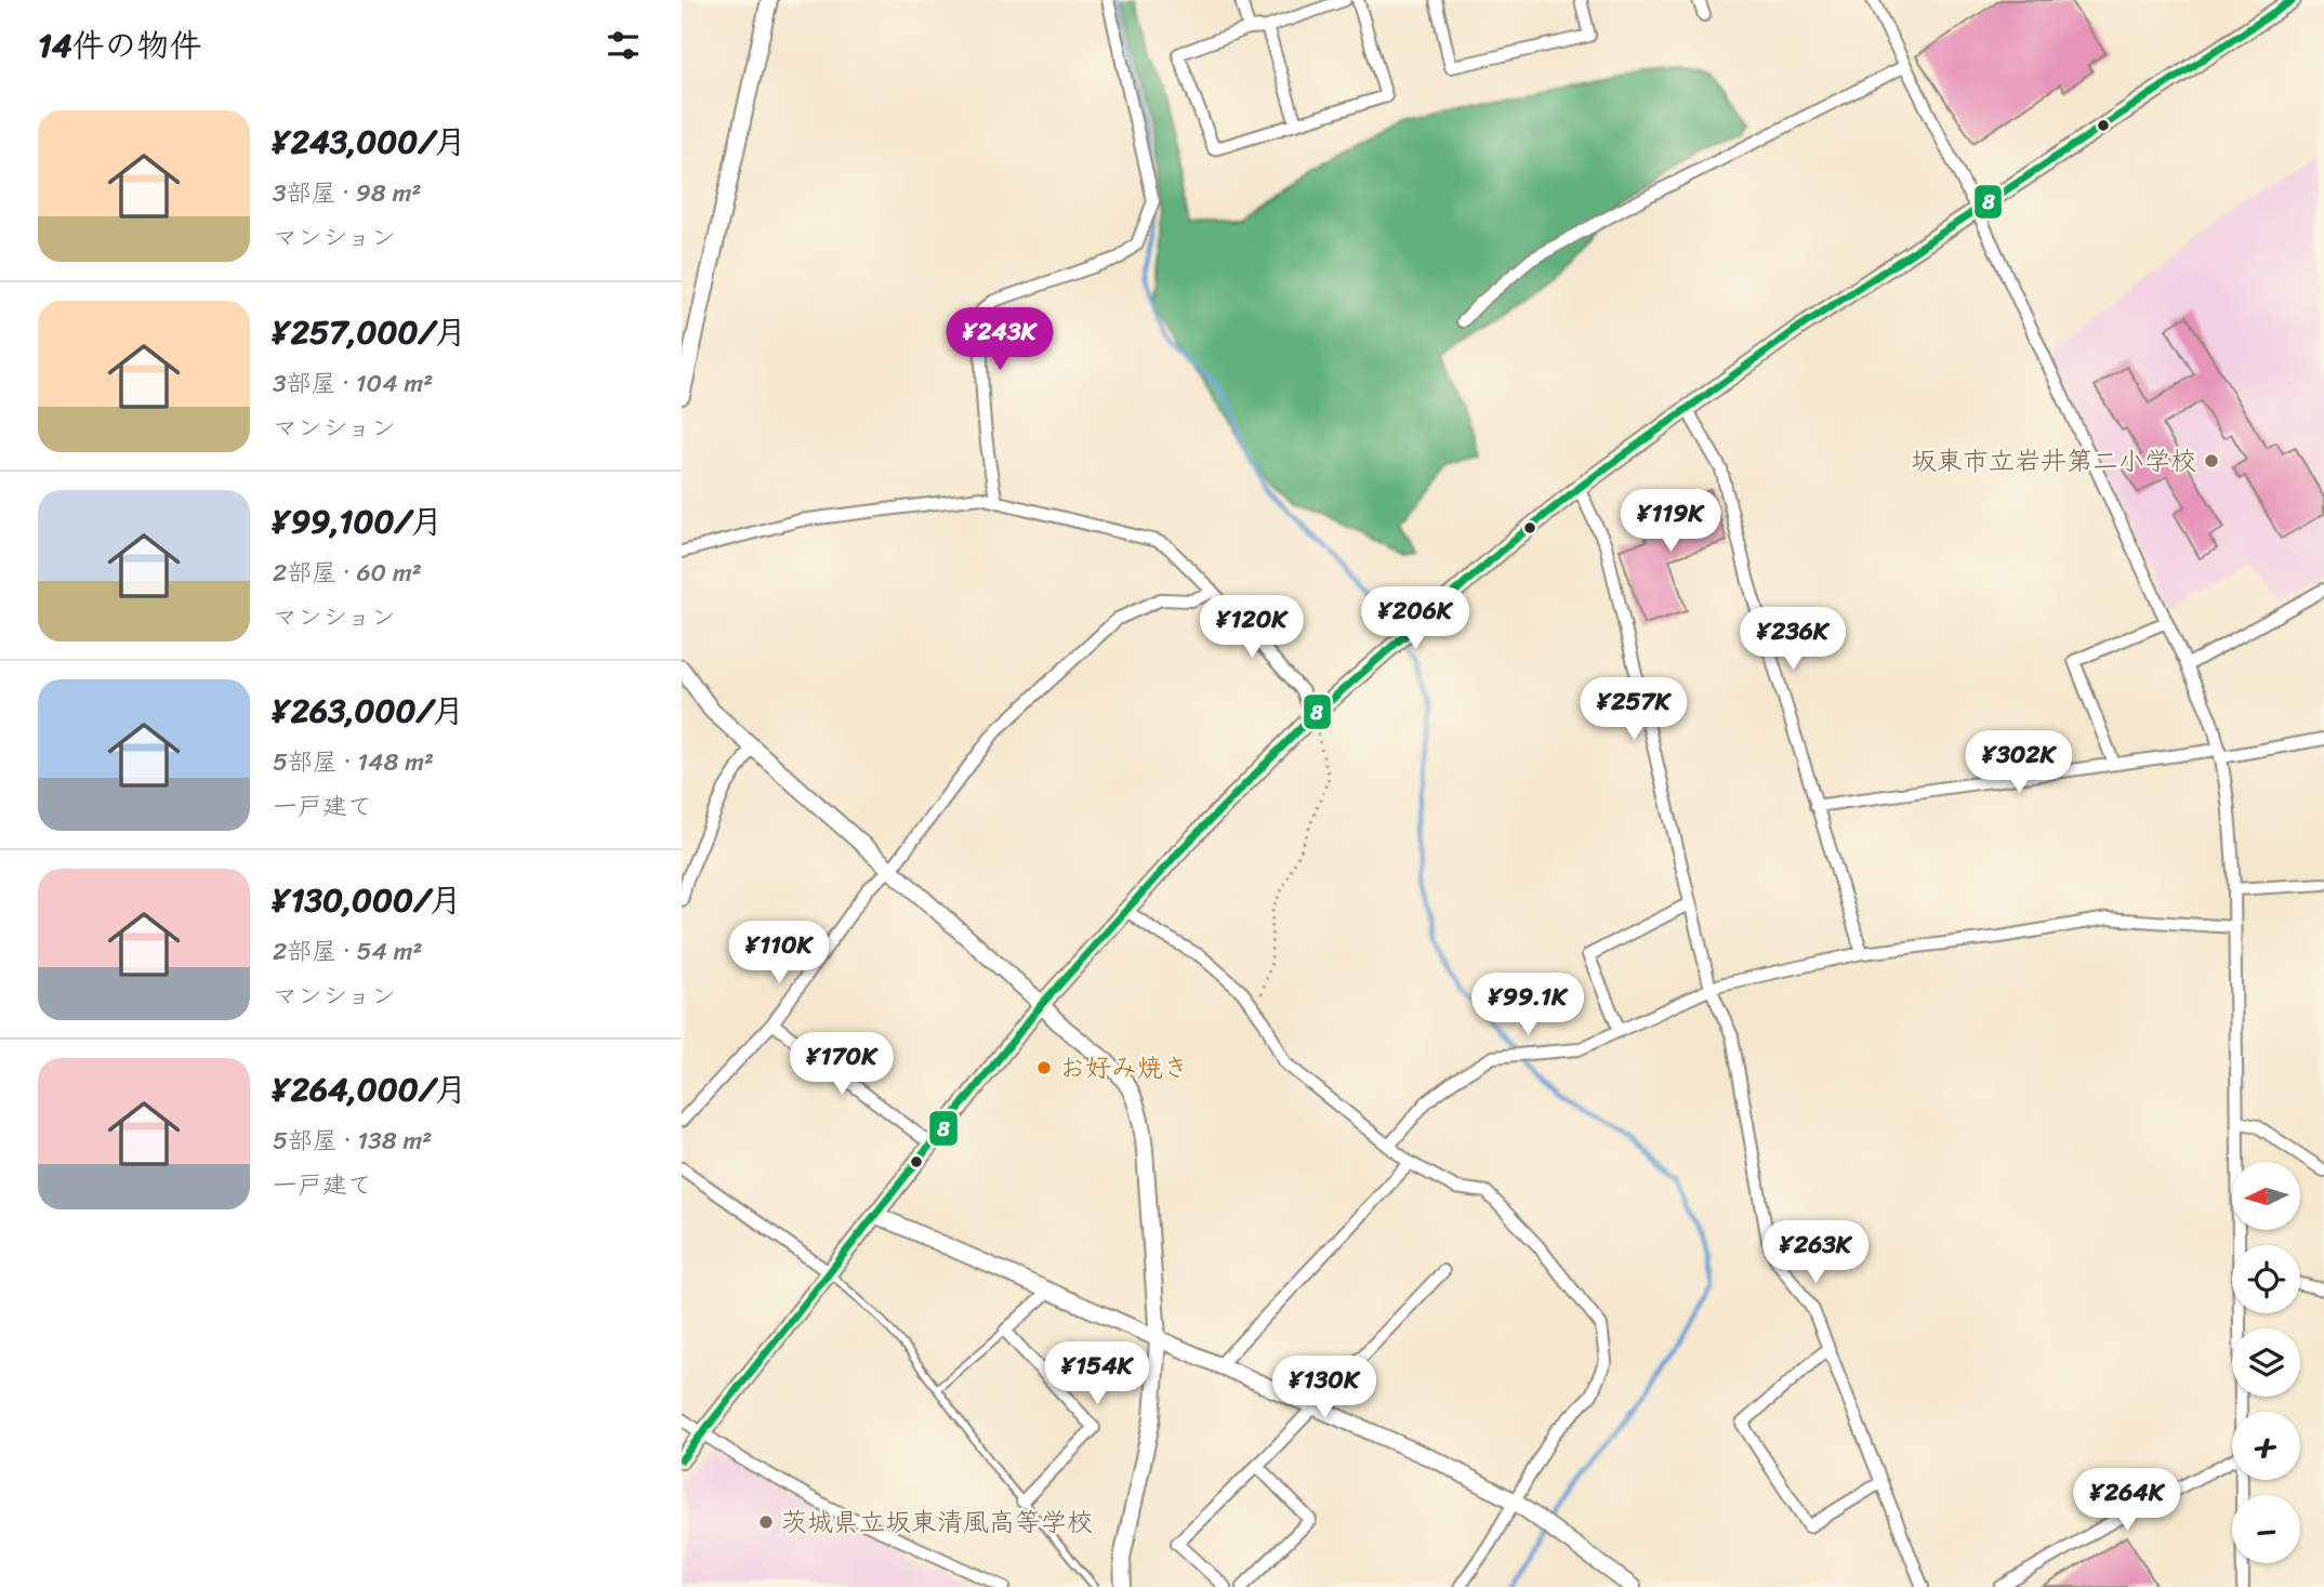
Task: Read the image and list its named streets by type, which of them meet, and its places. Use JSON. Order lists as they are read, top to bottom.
{
  "places": ["坂東市立岩井第二小学校", "お好み焼き", "茨城県立坂東清風高等学校"],
  "lines": ["transit line 8"],
  "north": "left",
  "page": {
    "heading": "14件の物件",
    "list": [
      {
        "name": "¥243,000/月",
        "note": "3部屋 · 98 m² · マンション"
      },
      {
        "name": "¥257,000/月",
        "note": "3部屋 · 104 m² · マンション"
      },
      {
        "name": "¥99,100/月",
        "note": "2部屋 · 60 m² · マンション"
      },
      {
        "name": "¥263,000/月",
        "note": "5部屋 · 148 m² · 一戸建て"
      },
      {
        "name": "¥130,000/月",
        "note": "2部屋 · 54 m² · マンション"
      },
      {
        "name": "¥264,000/月",
        "note": "5部屋 · 138 m² · 一戸建て"
      }
    ],
    "price": [
      "¥243K",
      "¥119K",
      "¥206K",
      "¥120K",
      "¥236K",
      "¥257K",
      "¥302K",
      "¥110K",
      "¥99.1K",
      "¥170K",
      "¥263K",
      "¥154K",
      "¥130K",
      "¥264K"
    ],
    "map_buttons": ["+", "−"]
  }
}
